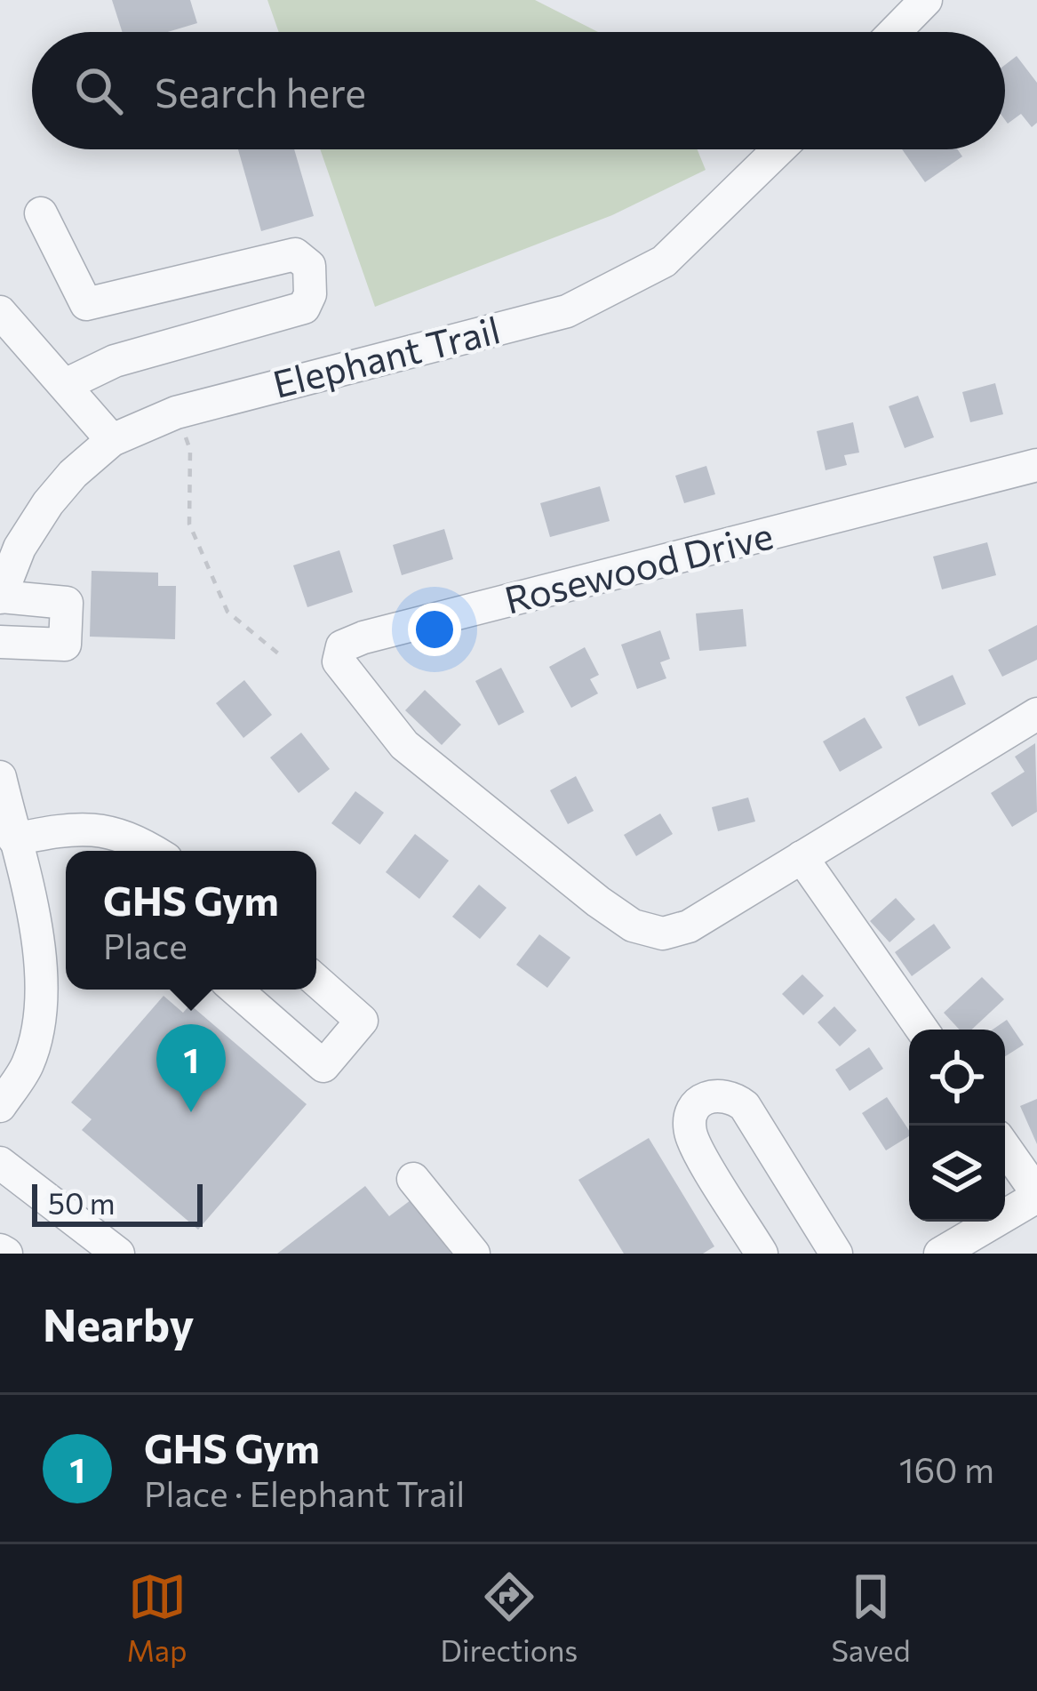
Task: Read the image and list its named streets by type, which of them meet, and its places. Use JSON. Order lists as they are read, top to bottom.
{
  "streets": {
    "street": ["Elephant Trail", "Rosewood Drive"]
  },
  "scale_bar": "50 m",
  "page": {
    "search": "Search here",
    "popup": ["GHS Gym", "Place"],
    "pins": "1",
    "scale": "50 m",
    "heading": "Nearby",
    "list": [
      {
        "mark": "1",
        "name": "GHS Gym",
        "note": "Place · Elephant Trail",
        "value": "160 m"
      }
    ],
    "nav": ["Map", "Directions", "Saved"]
  }
}
